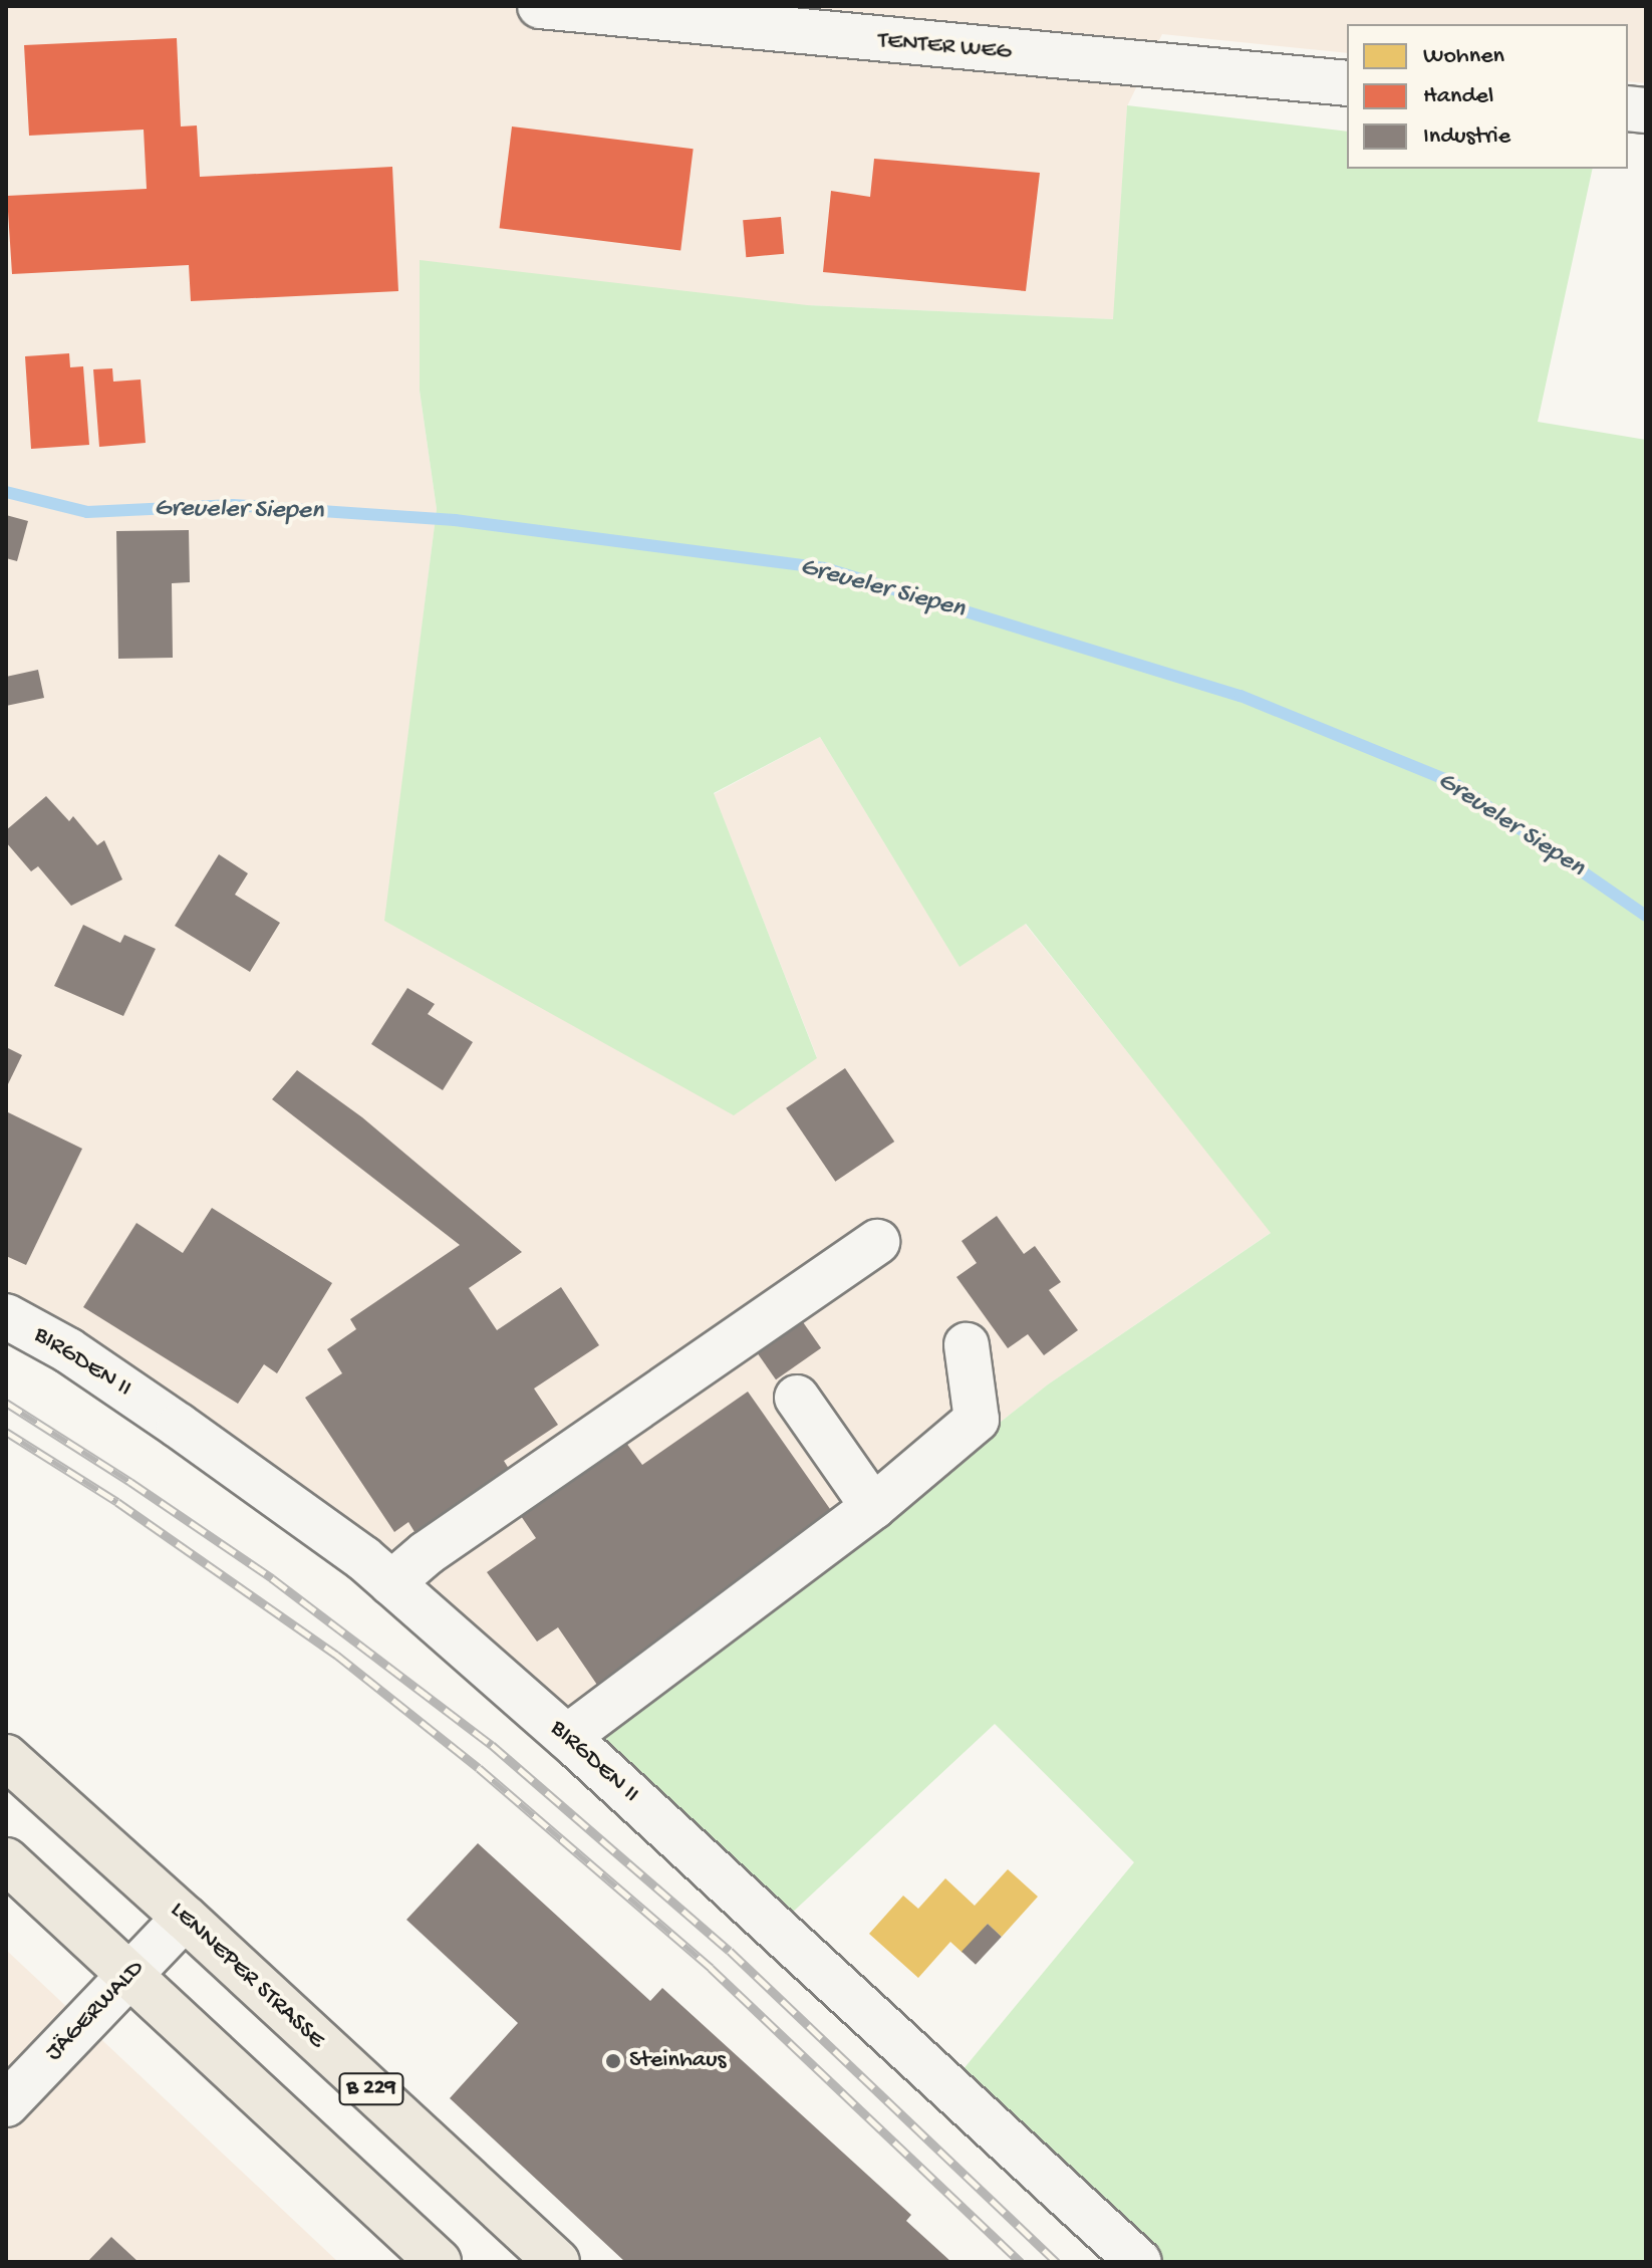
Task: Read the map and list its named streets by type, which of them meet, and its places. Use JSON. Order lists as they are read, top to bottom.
{
  "streets": {
    "main road": ["LENNEPER STRASSE", "B 229"],
    "street": ["TENTER WEG", "BIRGDEN II", "JÄGERWALD"]
  },
  "crossings": [
    ["LENNEPER STRASSE", "JÄGERWALD"]
  ],
  "water": ["Greueler Siepen"],
  "places": ["Steinhaus"],
  "legend": ["Wohnen", "Handel", "Industrie"]
}
